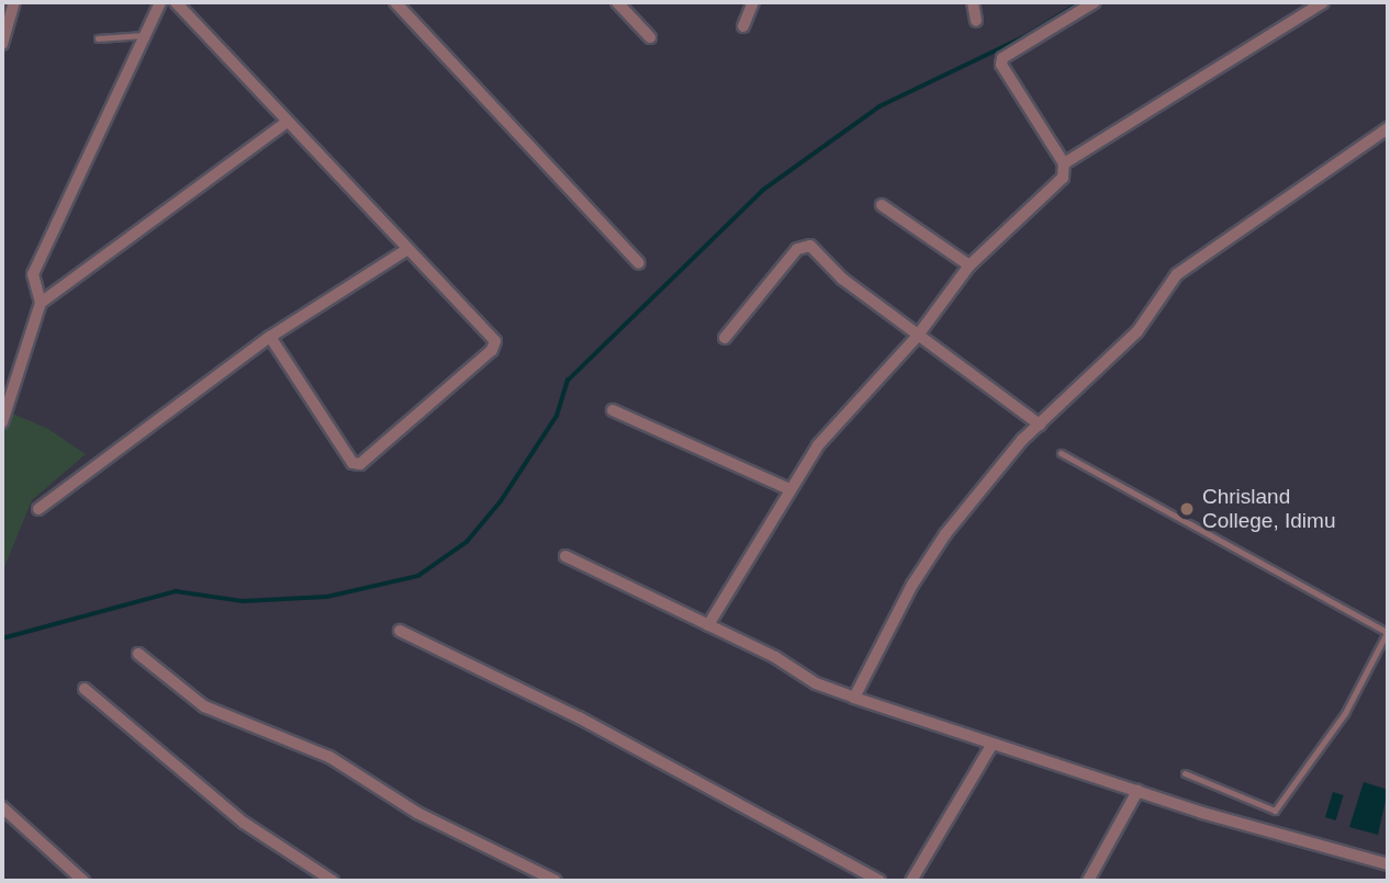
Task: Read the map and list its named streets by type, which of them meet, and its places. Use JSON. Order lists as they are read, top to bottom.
{
  "places": ["Chrisland College, Idimu"]
}
